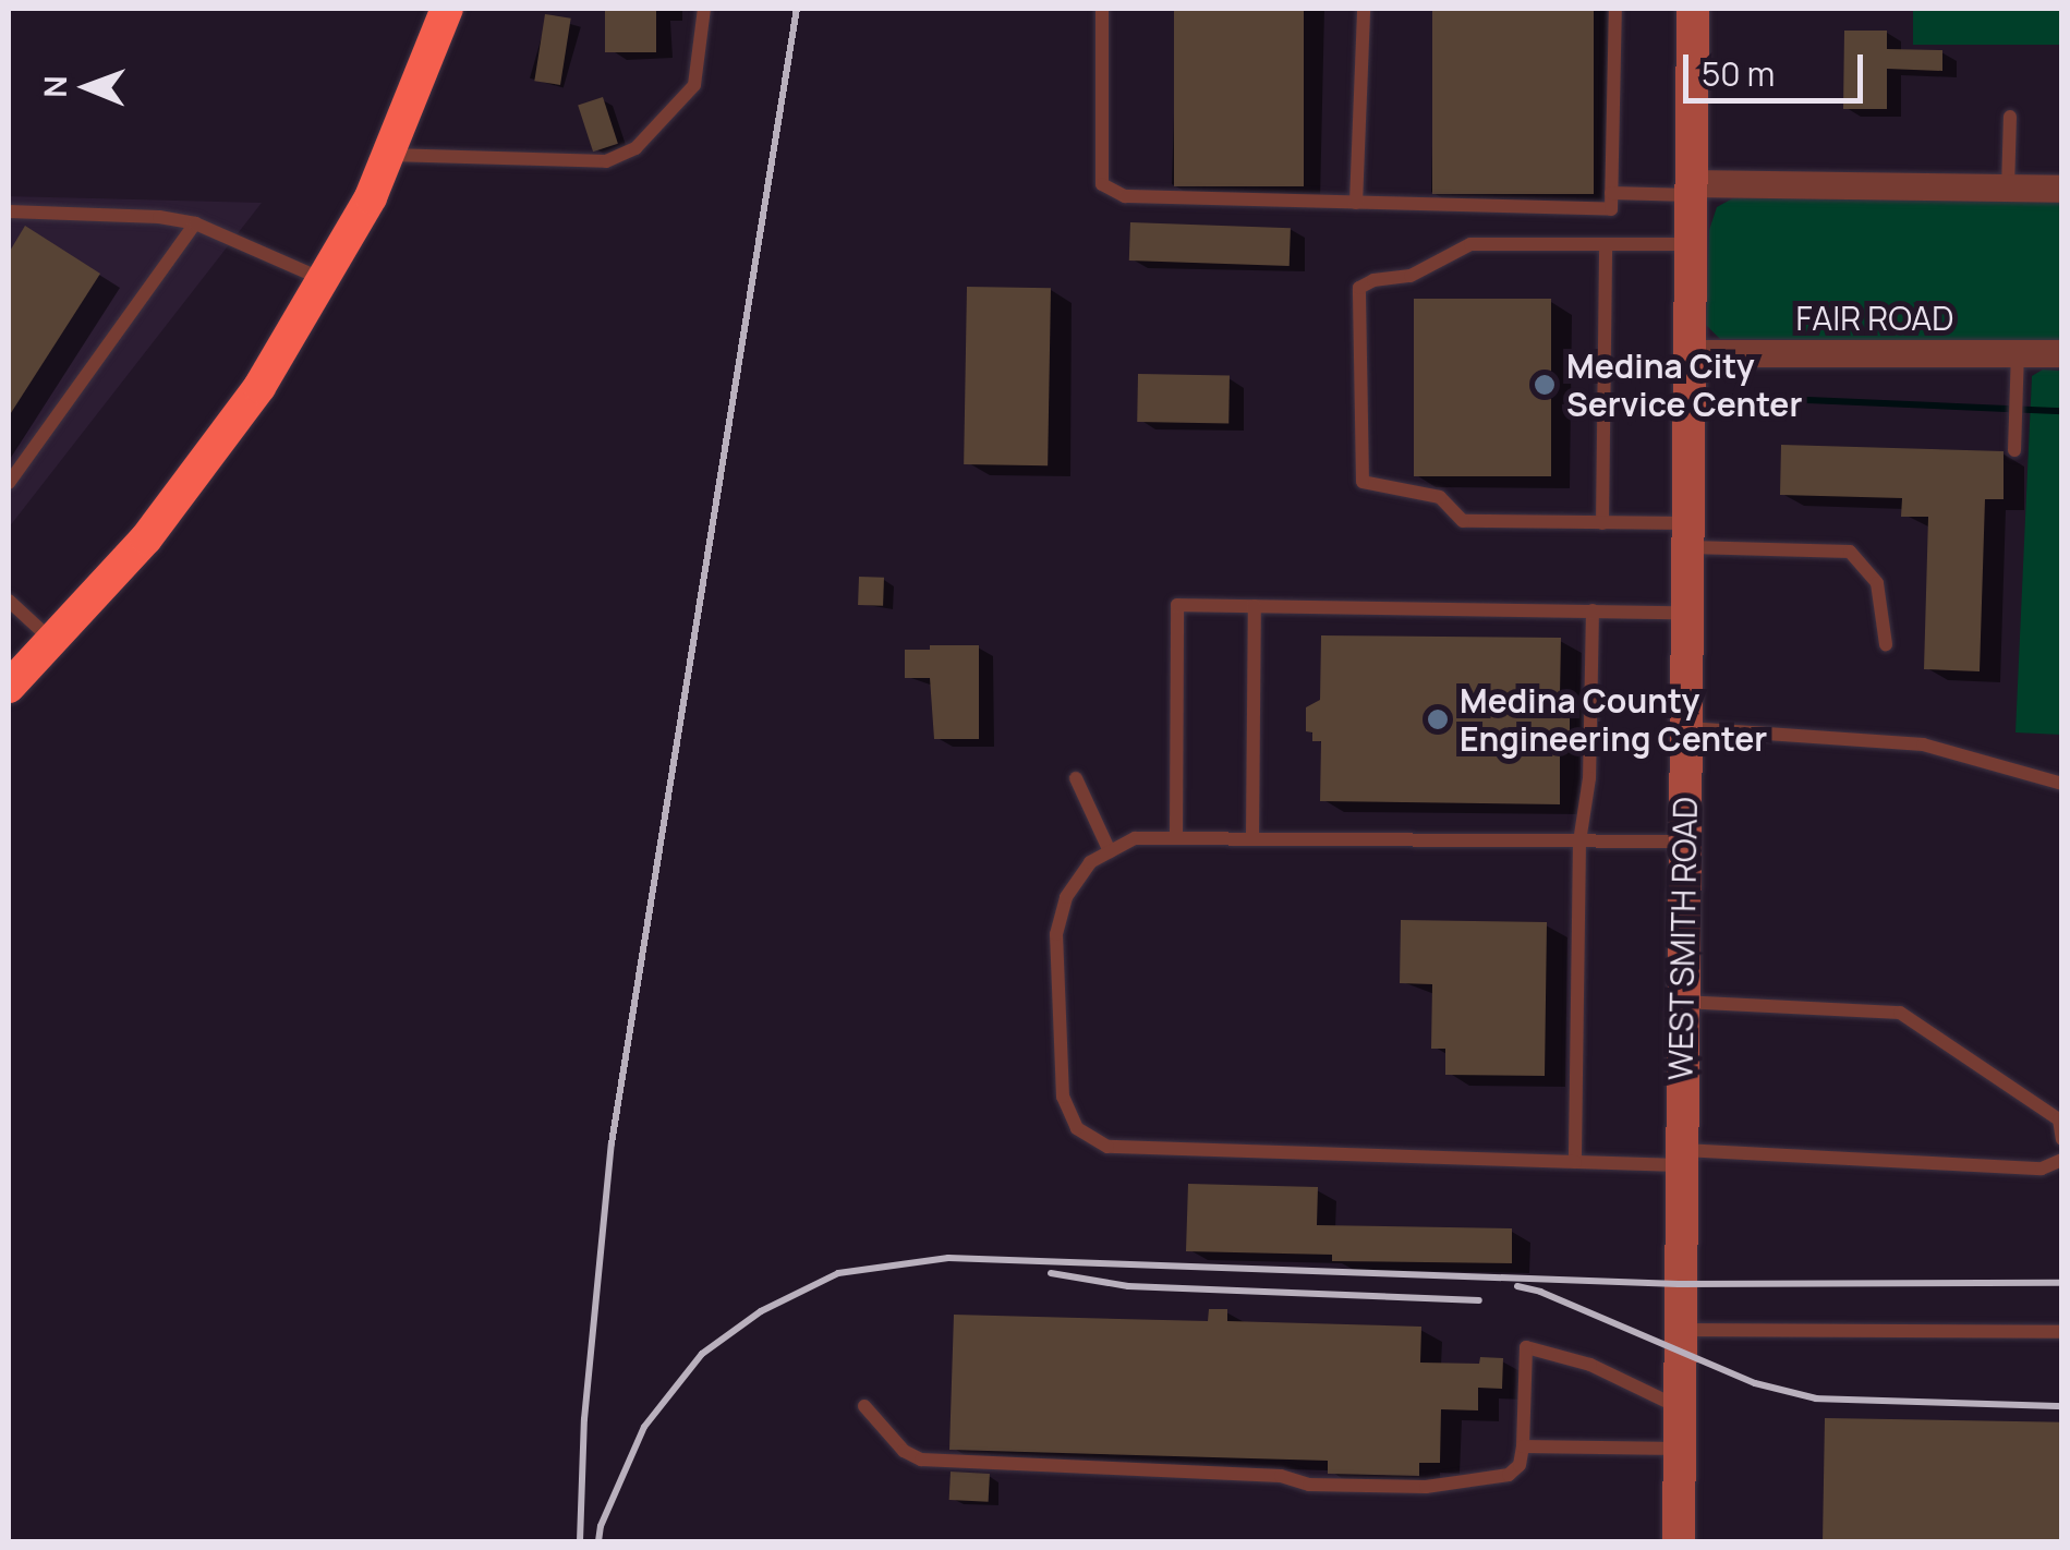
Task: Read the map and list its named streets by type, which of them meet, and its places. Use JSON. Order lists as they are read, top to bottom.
{
  "streets": {
    "street": ["FAIR ROAD", "WEST SMITH ROAD"]
  },
  "crossings": [
    ["FAIR ROAD", "WEST SMITH ROAD"]
  ],
  "places": ["Medina City Service Center", "Medina County Engineering Center"],
  "scale_bar": "50 m",
  "north": "left"
}
